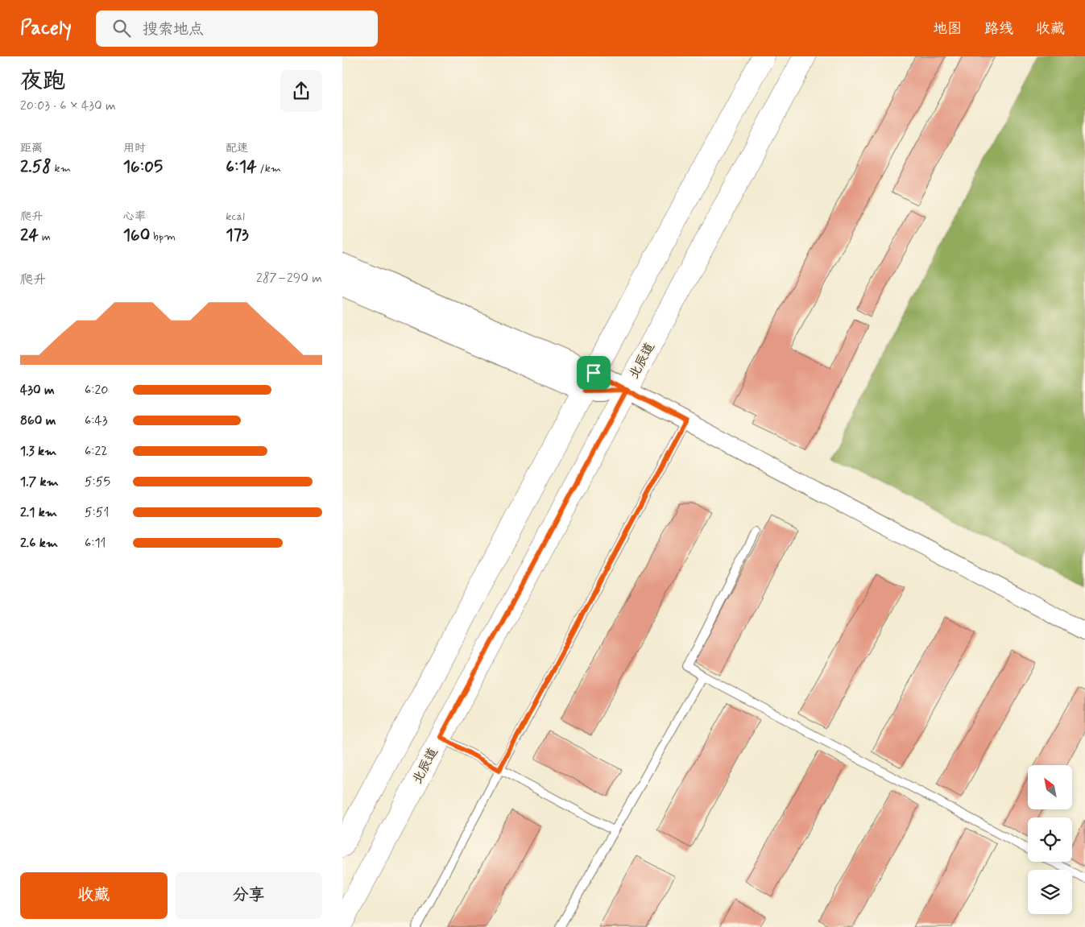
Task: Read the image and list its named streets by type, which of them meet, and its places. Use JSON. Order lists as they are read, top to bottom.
{
  "streets": {
    "main road": ["北辰道"]
  },
  "north": "top left",
  "page": {
    "header": "Pacely",
    "search": "搜索地点",
    "nav": ["地图", "路线", "收藏"],
    "heading": ["夜跑", "20:03 · 6 × 430 m"],
    "stats": [
      ["距离", "2.58 km"],
      ["用时", "16:05"],
      ["配速", "6:14 /km"],
      ["爬升", "24 m"],
      ["心率", "160 bpm"],
      ["kcal", "173"]
    ],
    "chart": ["爬升", "287–290 m"],
    "list": [
      {
        "name": "430 m",
        "note": "6:20"
      },
      {
        "name": "860 m",
        "note": "6:43"
      },
      {
        "name": "1.3 km",
        "note": "6:22"
      },
      {
        "name": "1.7 km",
        "note": "5:55"
      },
      {
        "name": "2.1 km",
        "note": "5:51"
      },
      {
        "name": "2.6 km",
        "note": "6:11"
      }
    ],
    "buttons": ["收藏", "分享"]
  }
}
